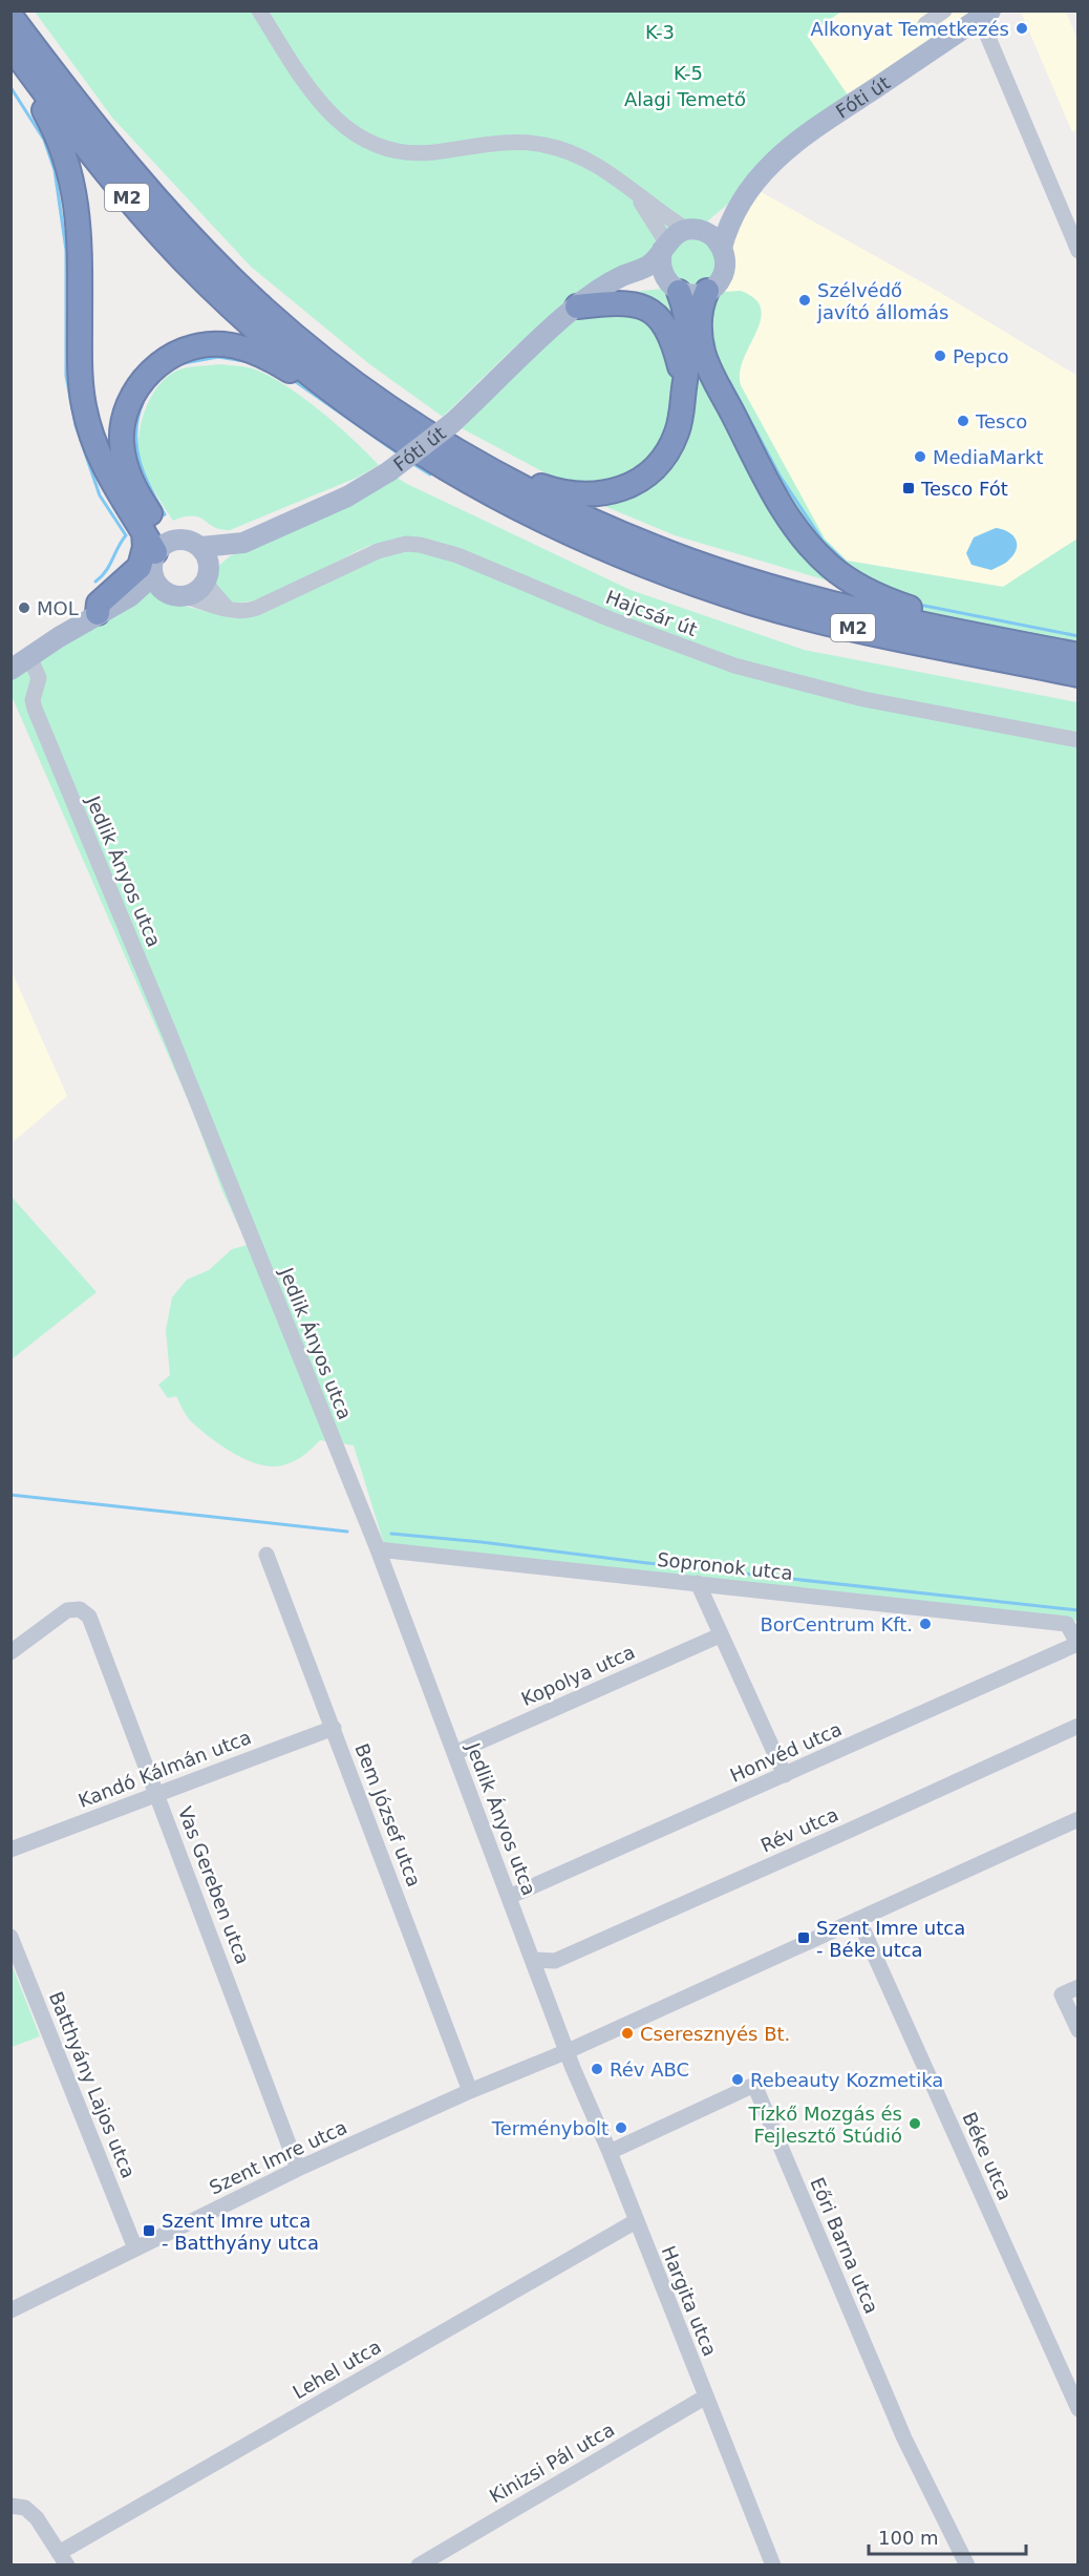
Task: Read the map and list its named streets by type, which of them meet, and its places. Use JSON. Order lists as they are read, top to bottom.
{
  "streets": {
    "highway": ["M2"],
    "main road": ["Fóti út"],
    "street": [
      "Hajcsár út",
      "Jedlik Ányos utca",
      "Sopronok utca",
      "Kopolya utca",
      "Honvéd utca",
      "Kandó Kálmán utca",
      "Bem József utca",
      "Rév utca",
      "Vas Gereben utca",
      "Batthyány Lajos utca",
      "Béke utca",
      "Szent Imre utca",
      "Eőri Barna utca",
      "Hargita utca",
      "Lehel utca",
      "Kinizsi Pál utca"
    ]
  },
  "crossings": [
    ["Fóti út", "Hajcsár út"],
    ["Jedlik Ányos utca", "Sopronok utca"],
    ["Jedlik Ányos utca", "Kopolya utca"],
    ["Jedlik Ányos utca", "Honvéd utca"],
    ["Jedlik Ányos utca", "Rév utca"],
    ["Jedlik Ányos utca", "Szent Imre utca"],
    ["Jedlik Ányos utca", "Hargita utca"],
    ["Sopronok utca", "Honvéd utca"],
    ["Kandó Kálmán utca", "Bem József utca"],
    ["Kandó Kálmán utca", "Vas Gereben utca"],
    ["Bem József utca", "Szent Imre utca"],
    ["Vas Gereben utca", "Szent Imre utca"],
    ["Batthyány Lajos utca", "Szent Imre utca"],
    ["Szent Imre utca", "Hargita utca"],
    ["Eőri Barna utca", "Hargita utca"],
    ["Hargita utca", "Lehel utca"],
    ["Hargita utca", "Kinizsi Pál utca"]
  ],
  "parks": ["K-3", "K-5", "Alagi Temető"],
  "places": {
    "other": [
      "Alkonyat Temetkezés",
      "Szélvédő javító állomás",
      "Pepco",
      "Tesco",
      "MediaMarkt",
      "MOL",
      "BorCentrum Kft.",
      "Cseresznyés Bt.",
      "Rév ABC",
      "Rebeauty Kozmetika",
      "Tízkő Mozgás és Fejlesztő Stúdió",
      "Terménybolt"
    ],
    "transit": ["Tesco Fót", "Szent Imre utca - Béke utca", "Szent Imre utca - Batthyány utca"]
  },
  "scale_bar": "100 m"
}
